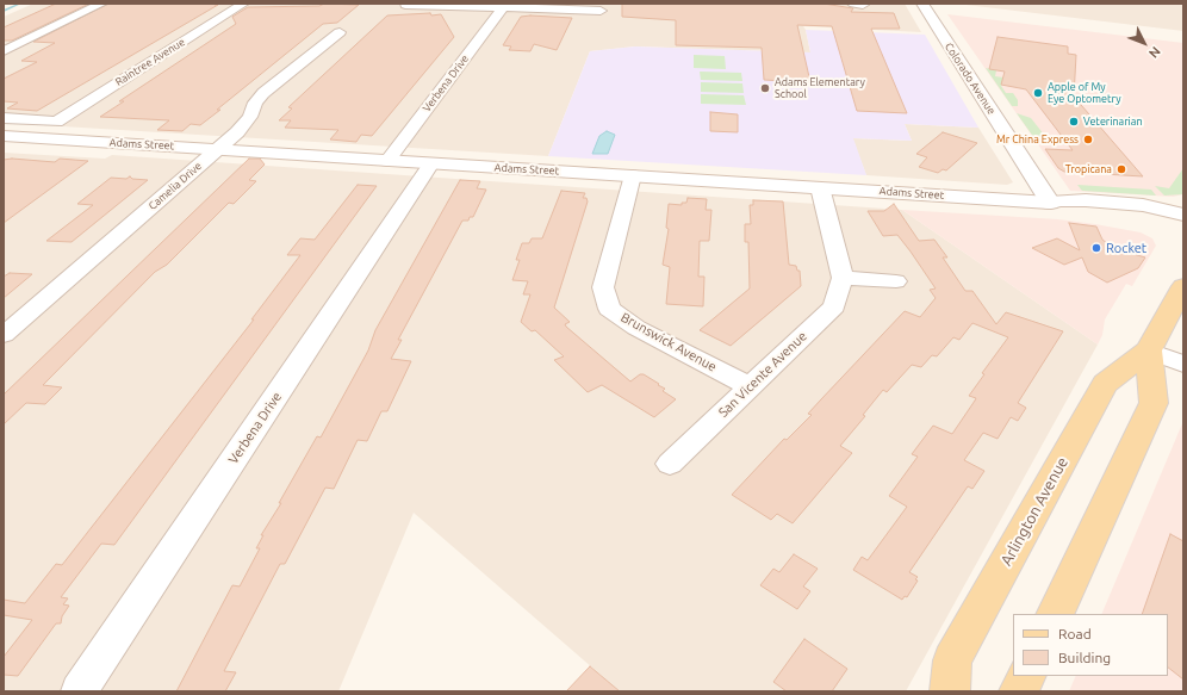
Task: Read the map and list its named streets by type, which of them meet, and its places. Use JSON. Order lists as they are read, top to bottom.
{
  "streets": {
    "main road": ["Colorado Avenue", "Adams Street", "Arlington Avenue"],
    "street": [
      "Raintree Avenue",
      "Verbena Drive",
      "Camelia Drive",
      "Brunswick Avenue",
      "San Vicente Avenue"
    ]
  },
  "crossings": [
    ["Colorado Avenue", "Adams Street"],
    ["Verbena Drive", "Adams Street"],
    ["Adams Street", "Camelia Drive"],
    ["Adams Street", "Brunswick Avenue"],
    ["Brunswick Avenue", "San Vicente Avenue"]
  ],
  "places": [
    "Adams Elementary School",
    "Apple of My Eye Optometry",
    "Veterinarian",
    "Mr China Express",
    "Tropicana",
    "Rocket"
  ],
  "legend": ["Road", "Building"],
  "north": "bottom right"
}
